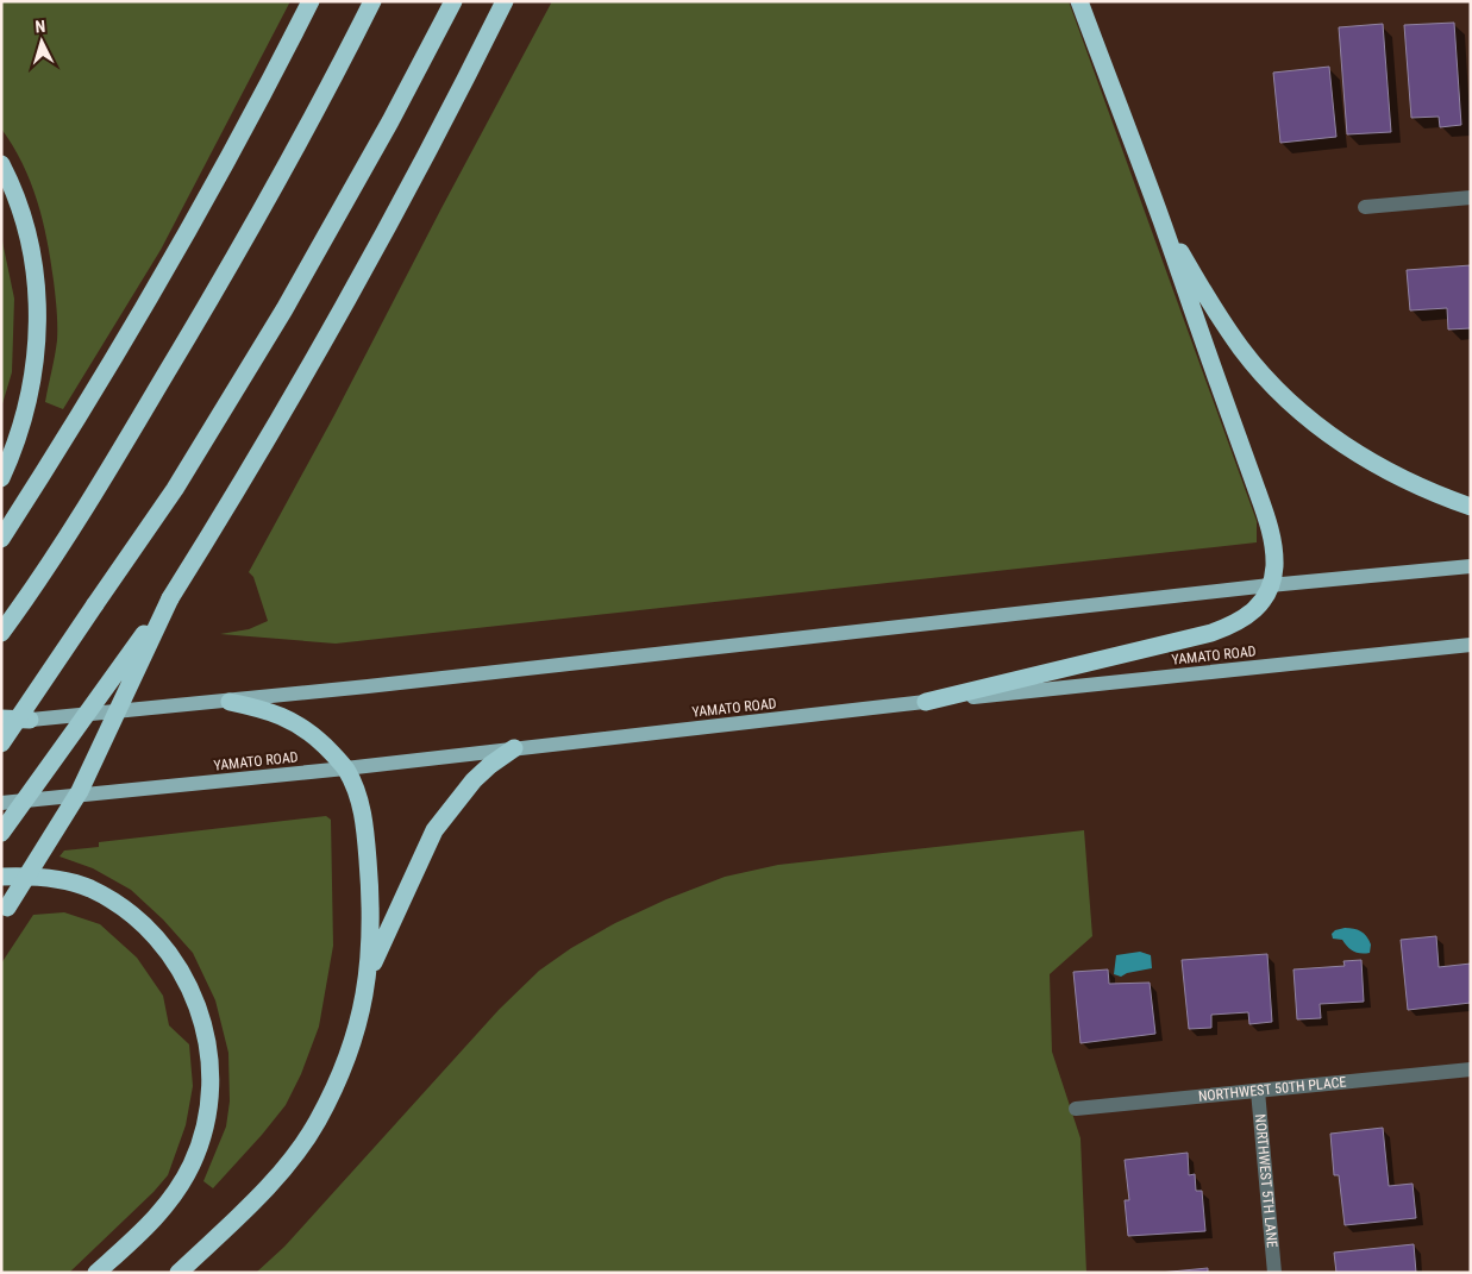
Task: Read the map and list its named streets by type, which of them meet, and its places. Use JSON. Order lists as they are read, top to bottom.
{
  "streets": {
    "main road": ["YAMATO ROAD"],
    "street": ["NORTHWEST 50TH PLACE", "NORTHWEST 5TH LANE"]
  },
  "crossings": [
    ["NORTHWEST 50TH PLACE", "NORTHWEST 5TH LANE"]
  ],
  "north": "top"
}
